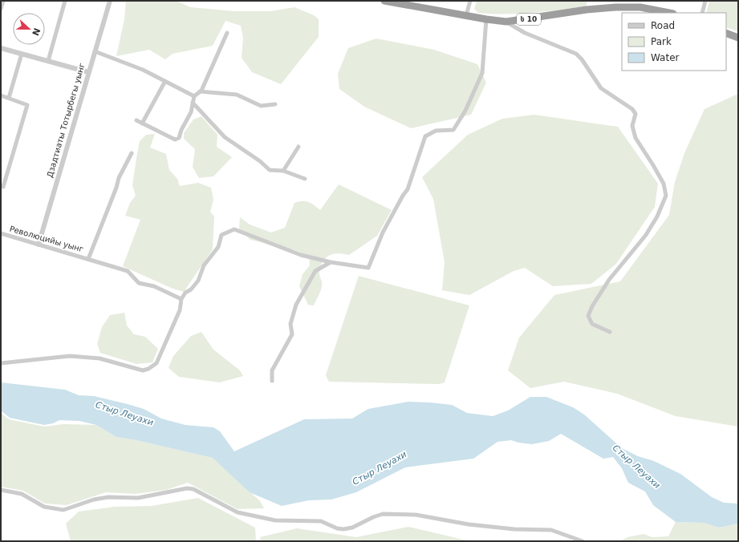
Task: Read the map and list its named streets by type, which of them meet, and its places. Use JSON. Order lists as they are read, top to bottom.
{
  "streets": {
    "highway": ["ს 10"],
    "street": ["Дзадтиаты Тотырбегы уынг", "Революцийы уынг"]
  },
  "crossings": [
    ["Дзадтиаты Тотырбегы уынг", "Революцийы уынг"]
  ],
  "water": ["Стыр Леуахи"],
  "legend": ["Road", "Park", "Water"],
  "north": "right"
}
